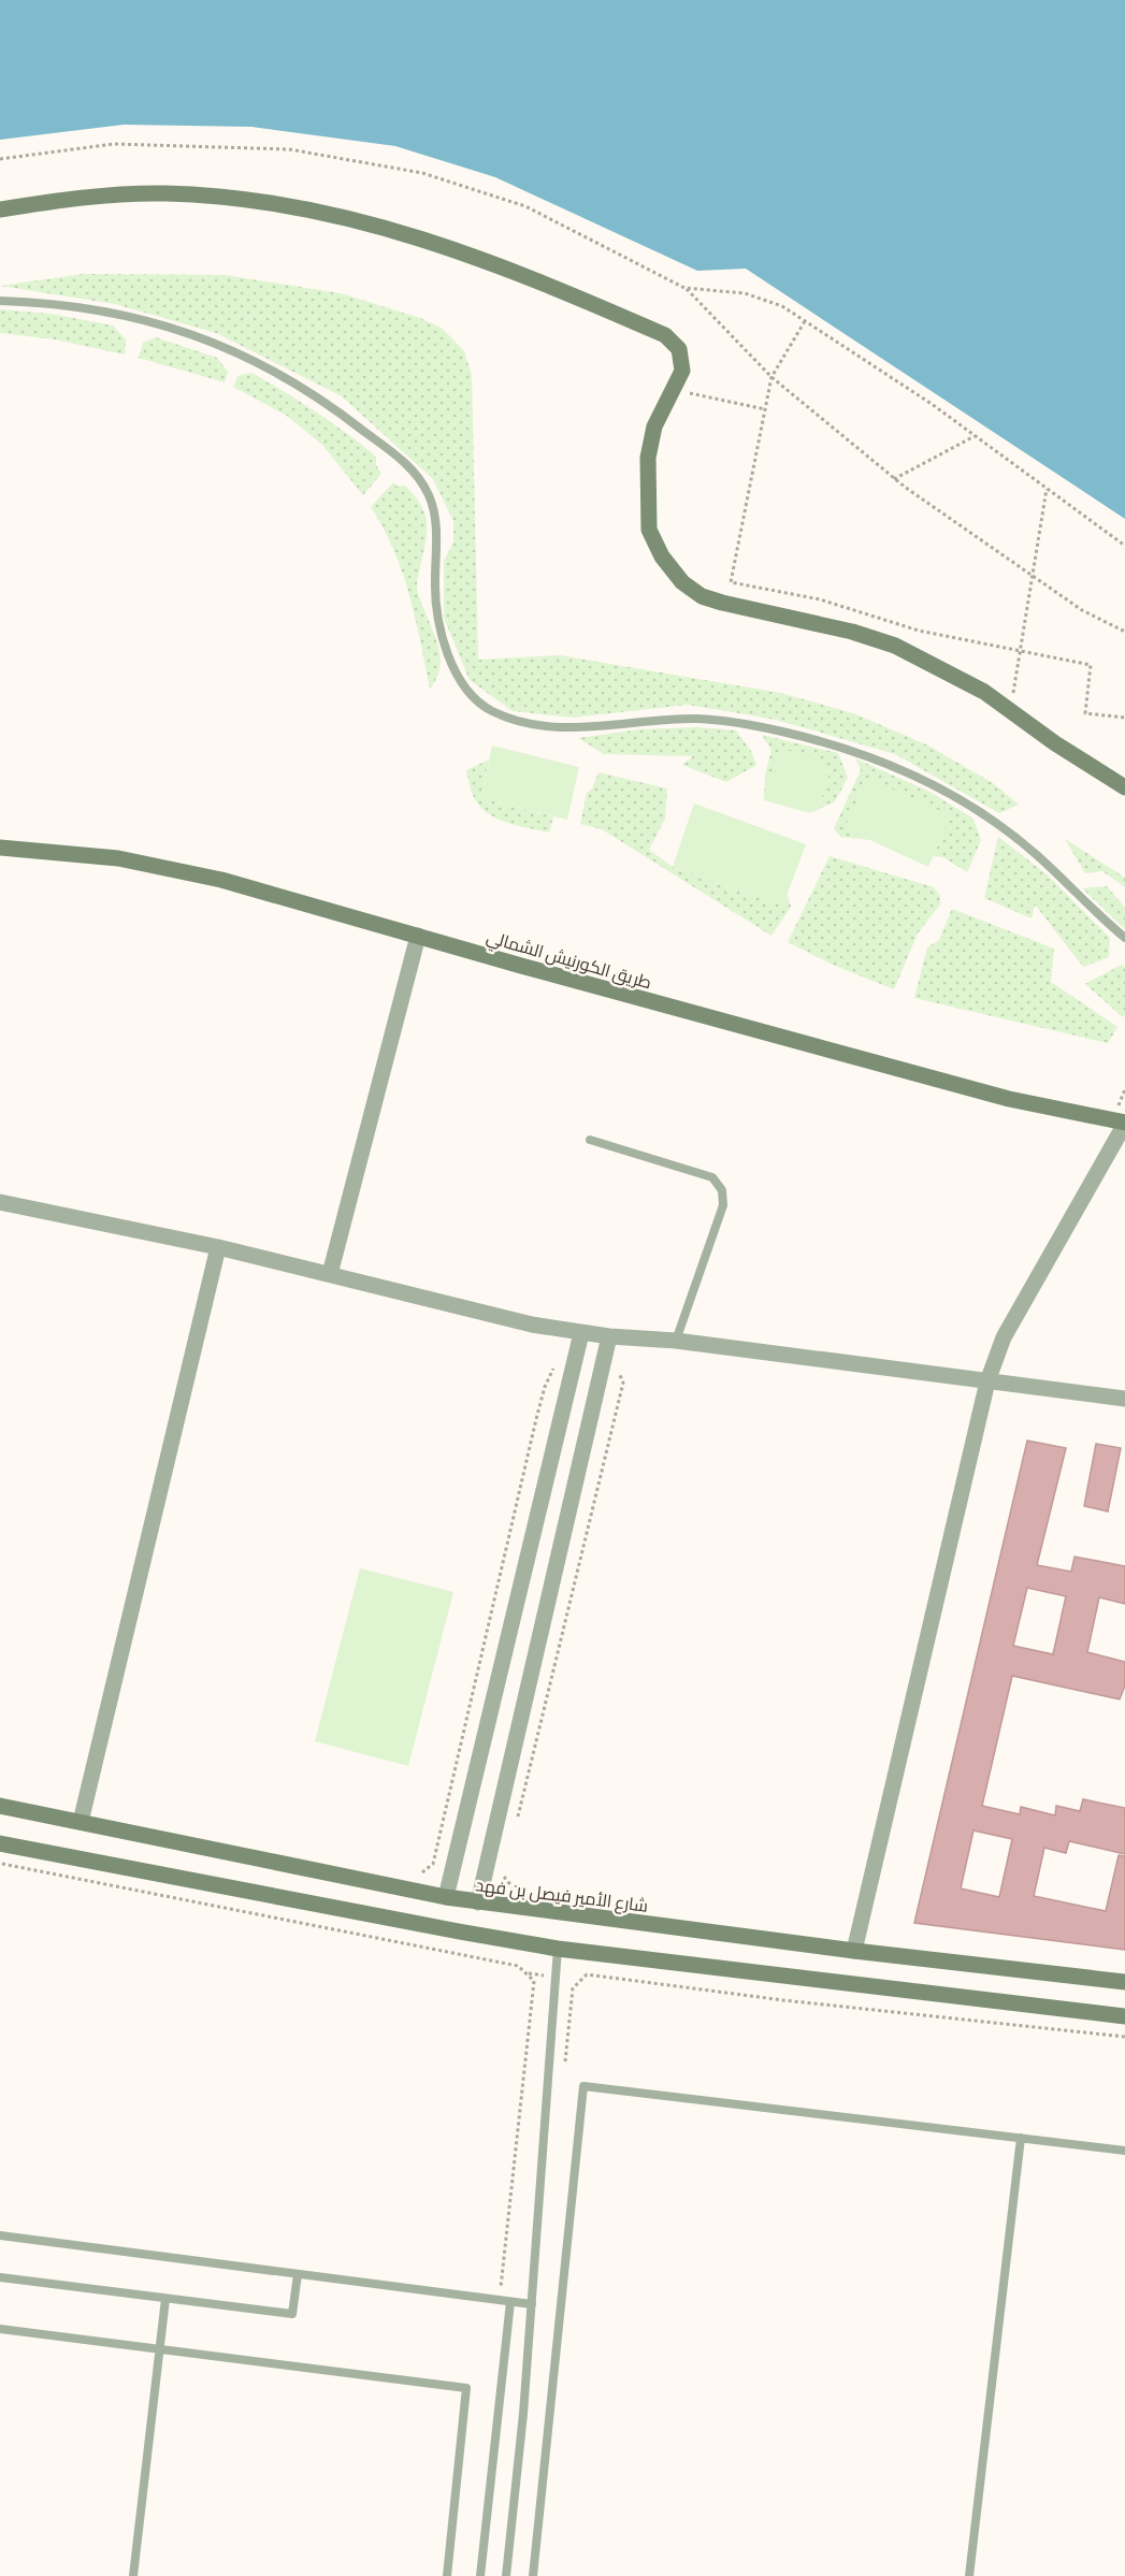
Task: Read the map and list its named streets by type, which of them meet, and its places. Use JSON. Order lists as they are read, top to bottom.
{
  "streets": {
    "main road": ["طريق الكورنيش الشمالي", "شارع الأمير فيصل بن فهد"]
  }
}
